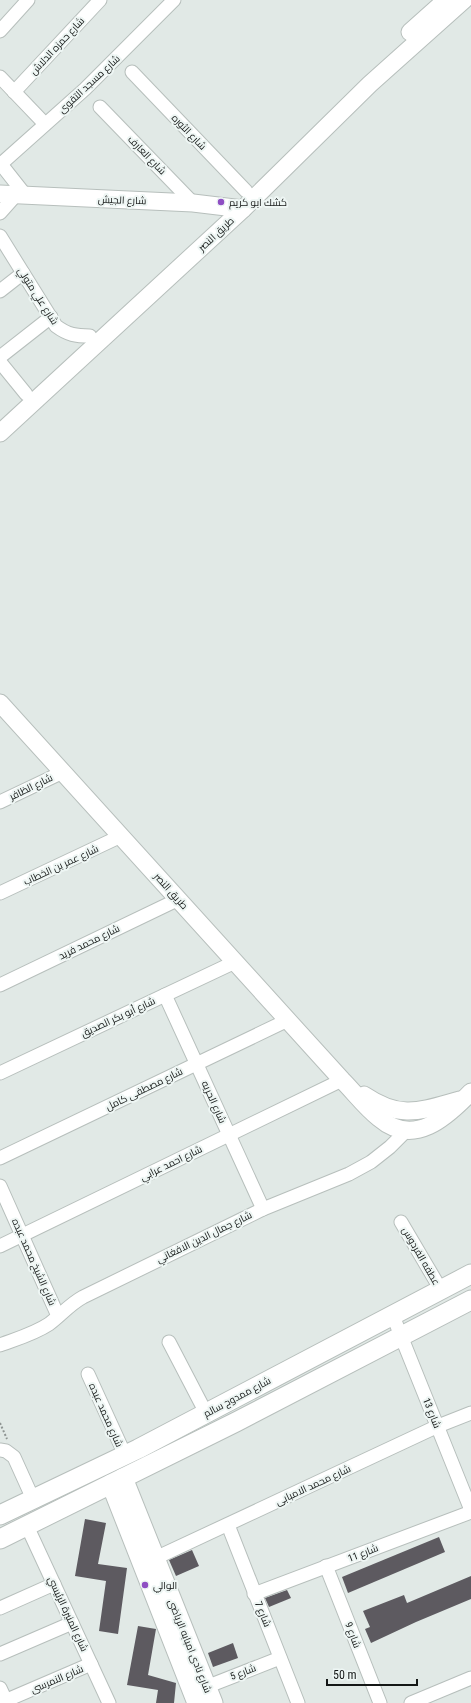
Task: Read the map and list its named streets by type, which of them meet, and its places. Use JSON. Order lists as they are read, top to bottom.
{
  "streets": {
    "main road": ["شارع ممدوح سالم", "شارع نادى امبابه الرياضى"],
    "street": [
      "شارع حمزه الدلاش",
      "شارع مسجد التقوى",
      "شارع الثوره",
      "شارع العارف",
      "شارع الجيش",
      "طريق النصر",
      "شارع علي متولي",
      "شارع الظافر",
      "شارع عمر بن الخطاب",
      "شارع محمد فريد",
      "شارع أبو بكر الصديق",
      "شارع مصطفى كامل",
      "شارع الحريه",
      "شارع احمد عرابي",
      "شارع جمال الدين الافغاني",
      "عطفه الفردوس",
      "شارع الشيخ محمد عبده",
      "شارع 13",
      "شارع محمد عبده",
      "شارع محمد الامبابى",
      "شارع 11",
      "شارع المنيرة الرئيسي",
      "شارع 7",
      "شارع 9",
      "شارع 5",
      "شارع النمرسى"
    ]
  },
  "crossings": [
    ["شارع الثوره", "طريق النصر"],
    ["شارع العارف", "شارع الجيش"],
    ["شارع الجيش", "طريق النصر"],
    ["طريق النصر", "شارع علي متولي"],
    ["طريق النصر", "شارع الظافر"],
    ["طريق النصر", "شارع عمر بن الخطاب"],
    ["طريق النصر", "شارع محمد فريد"],
    ["طريق النصر", "شارع أبو بكر الصديق"],
    ["طريق النصر", "شارع مصطفى كامل"],
    ["طريق النصر", "شارع احمد عرابي"],
    ["شارع أبو بكر الصديق", "شارع الحريه"],
    ["شارع مصطفى كامل", "شارع الحريه"],
    ["شارع الحريه", "شارع احمد عرابي"],
    ["شارع الحريه", "شارع جمال الدين الافغاني"],
    ["شارع احمد عرابي", "شارع الشيخ محمد عبده"],
    ["شارع جمال الدين الافغاني", "شارع الشيخ محمد عبده"],
    ["عطفه الفردوس", "شارع ممدوح سالم"],
    ["شارع ممدوح سالم", "شارع 13"],
    ["شارع ممدوح سالم", "شارع محمد عبده"],
    ["شارع 13", "شارع محمد الامبابى"],
    ["شارع 13", "شارع 11"],
    ["شارع محمد الامبابى", "شارع 7"],
    ["شارع محمد الامبابى", "شارع نادى امبابه الرياضى"],
    ["شارع 11", "شارع 7"],
    ["شارع 11", "شارع 9"],
    ["شارع المنيرة الرئيسي", "شارع النمرسى"],
    ["شارع 7", "شارع 5"],
    ["شارع نادى امبابه الرياضى", "شارع 5"]
  ],
  "places": ["كشك ابو كريم", "الوالي"],
  "scale_bar": "50 m"
}
